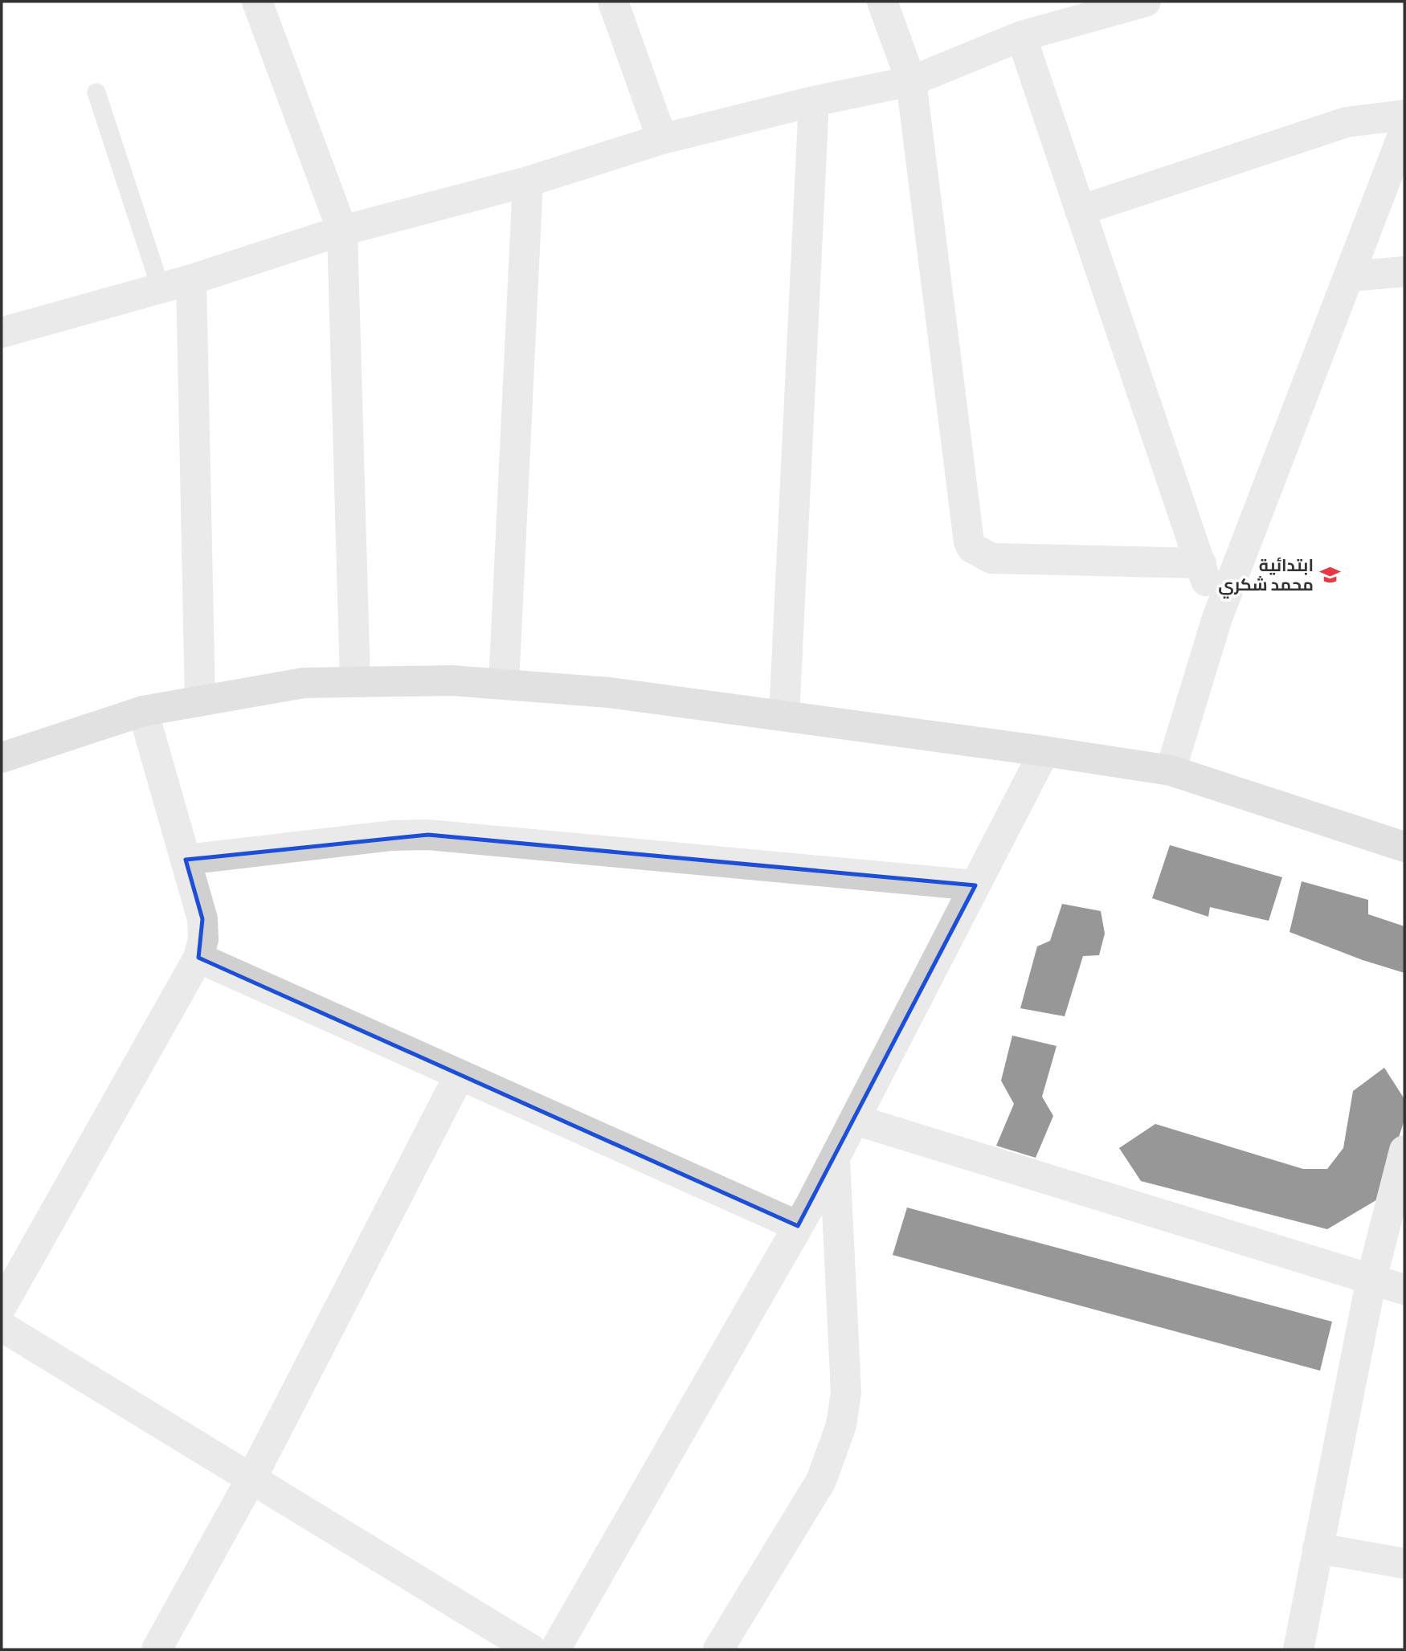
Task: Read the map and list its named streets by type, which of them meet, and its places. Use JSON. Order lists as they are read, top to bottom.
{
  "places": {
    "school or university": ["ابتدائية محمد شكري"]
  }
}
